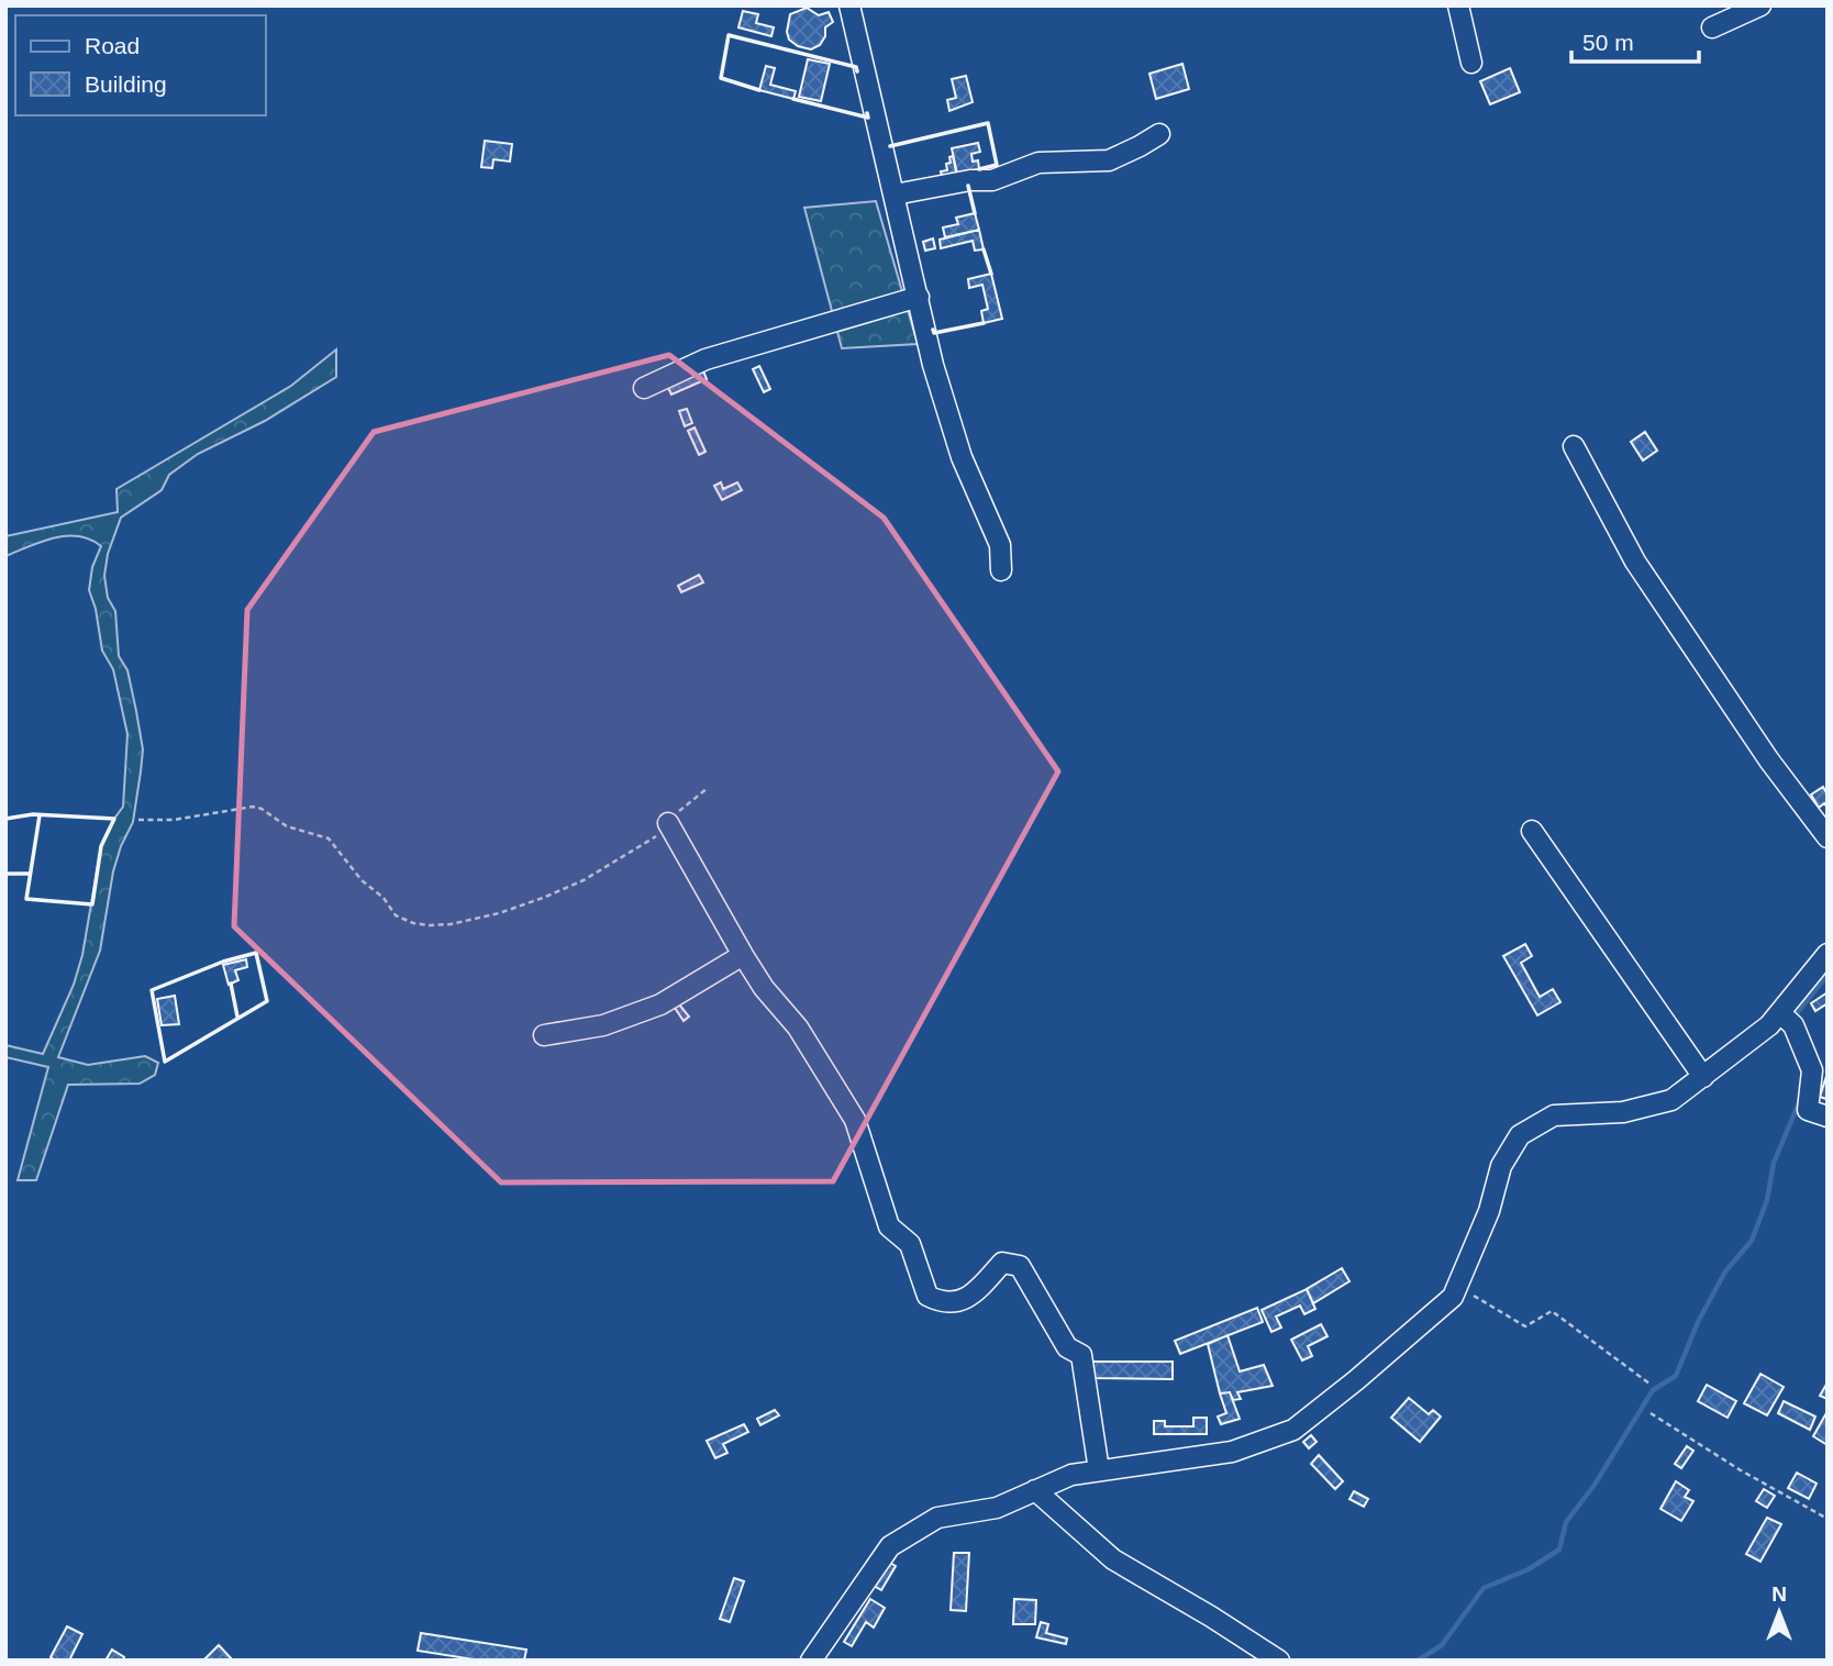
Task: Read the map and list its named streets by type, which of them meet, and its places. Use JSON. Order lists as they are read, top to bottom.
{
  "legend": ["Road", "Building"],
  "scale_bar": "50 m",
  "north": "top"
}
